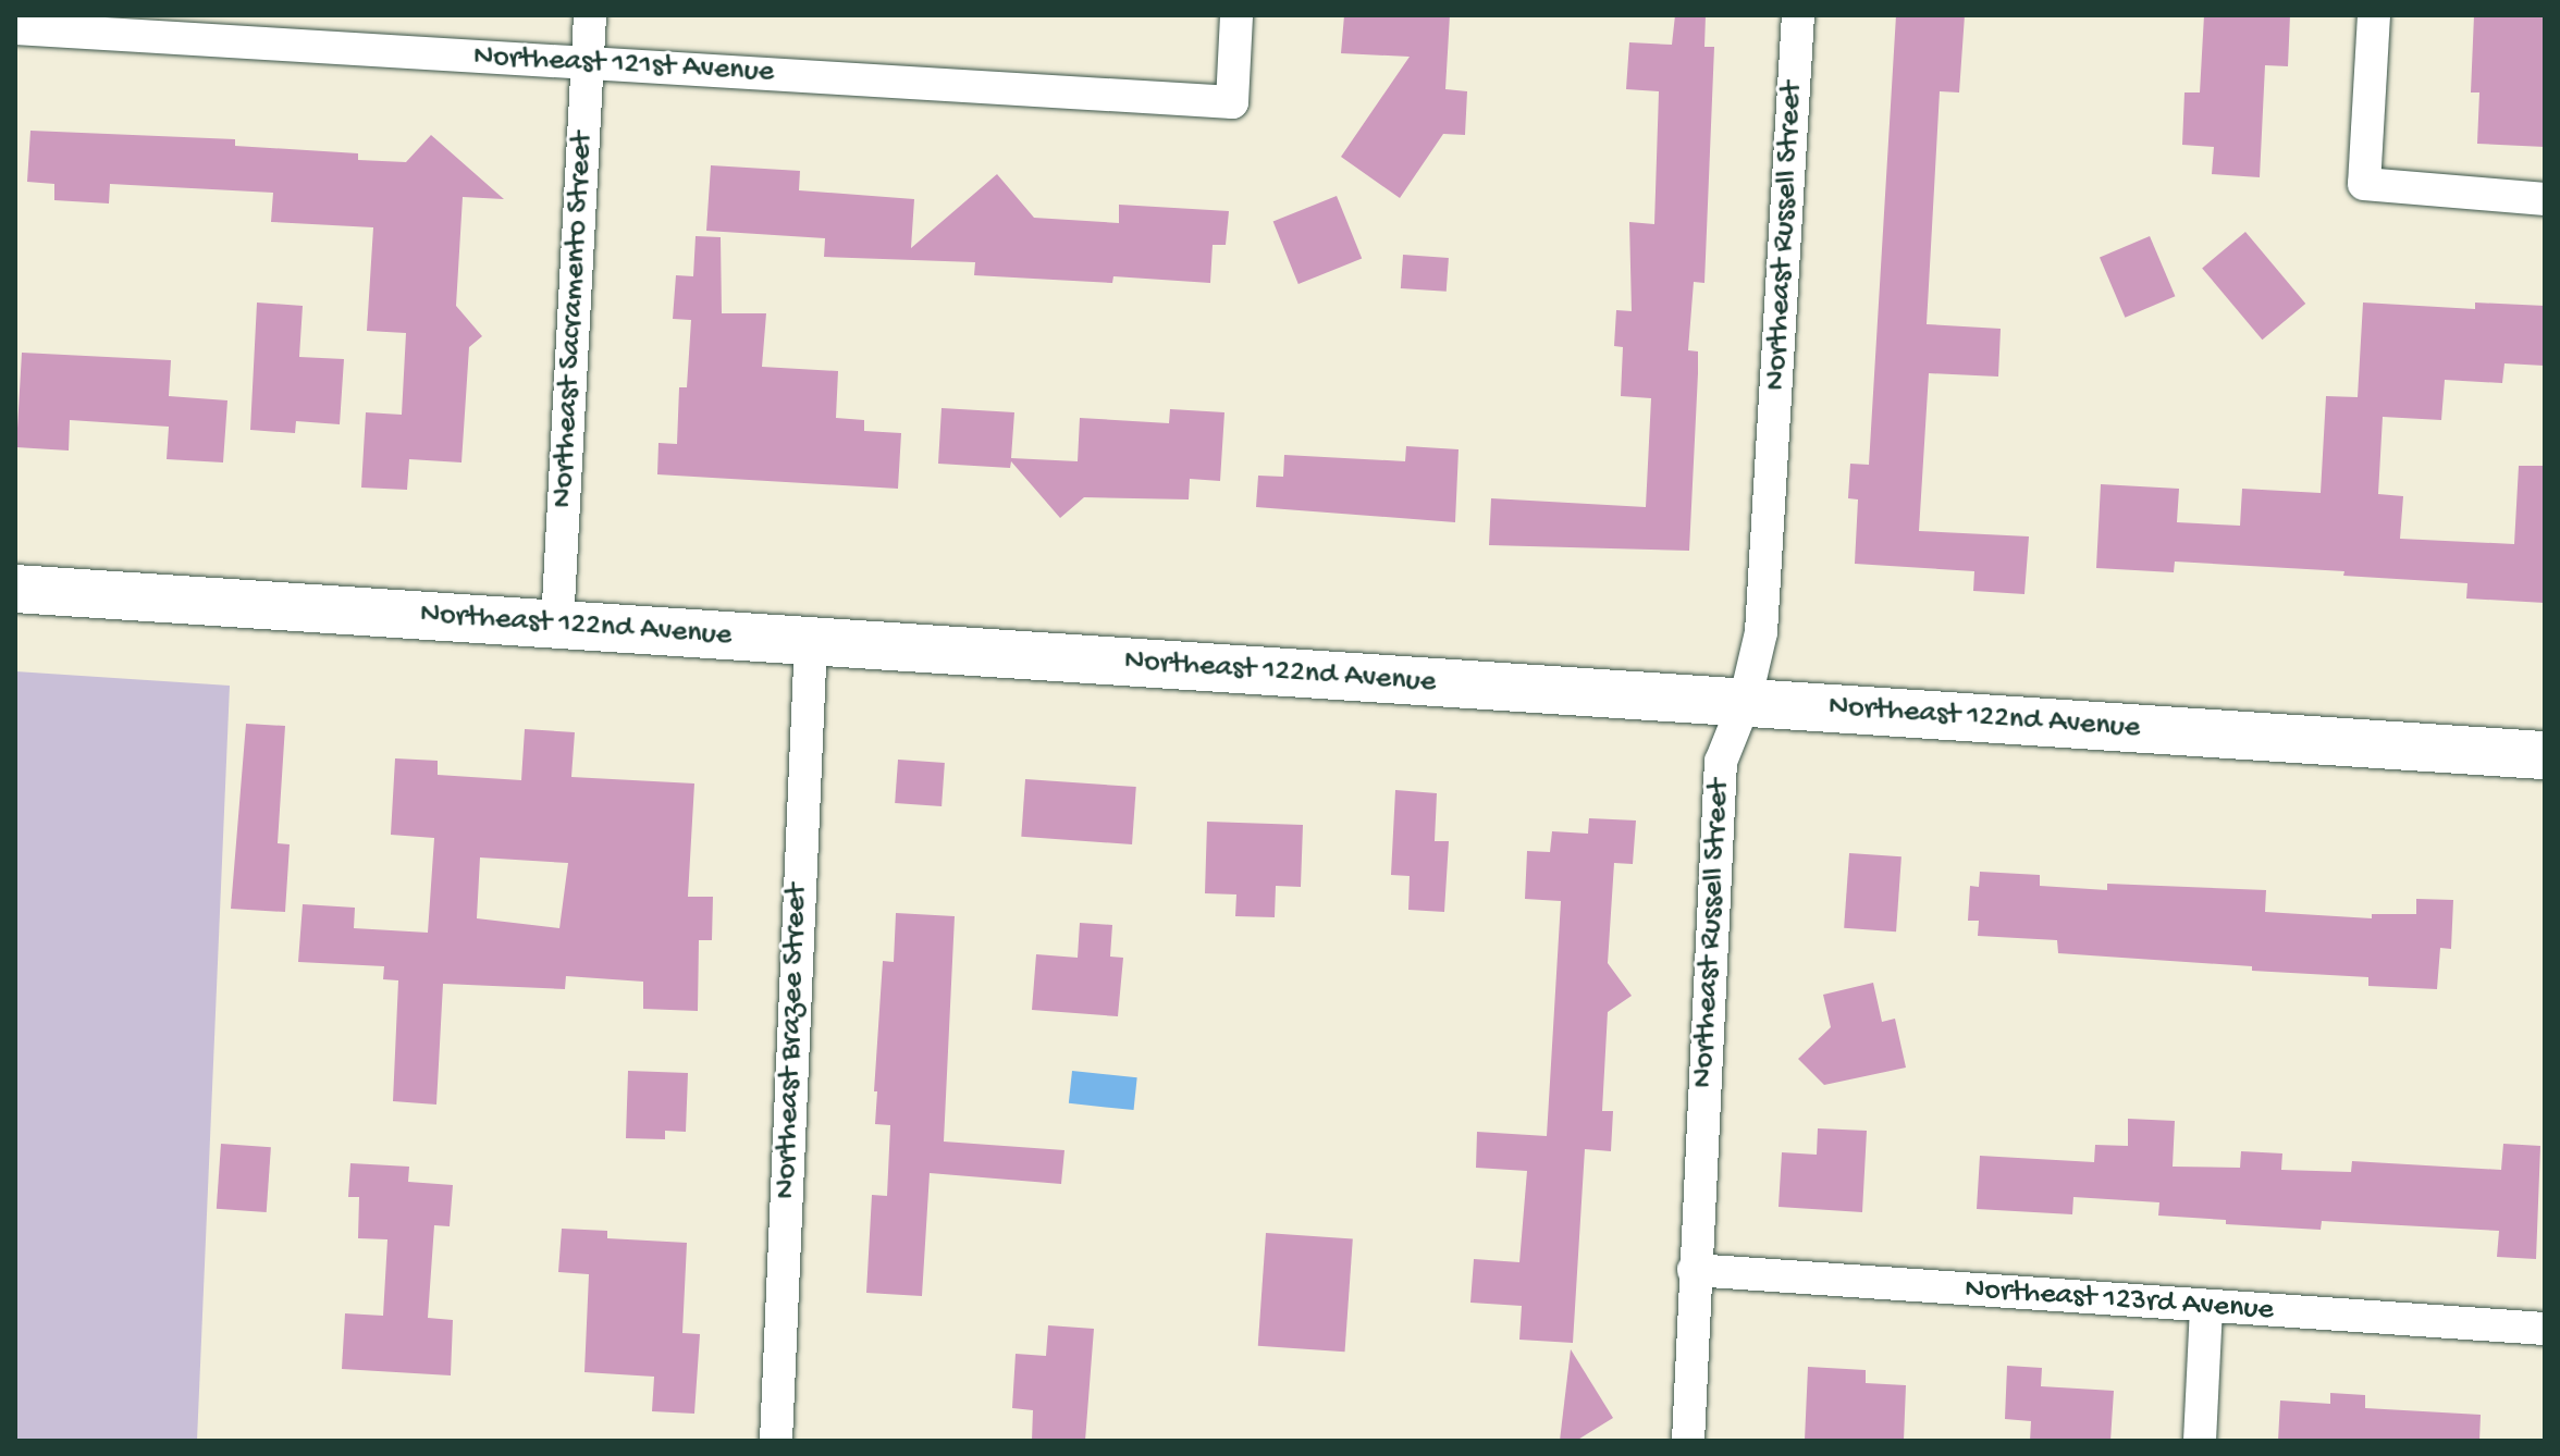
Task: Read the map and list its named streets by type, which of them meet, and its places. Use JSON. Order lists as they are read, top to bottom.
{
  "streets": {
    "main road": ["Northeast 122nd Avenue"],
    "street": [
      "Northeast 121st Avenue",
      "Northeast Russell Street",
      "Northeast Sacramento Street",
      "Northeast Brazee Street",
      "Northeast 123rd Avenue"
    ]
  },
  "crossings": [
    ["Northeast 121st Avenue", "Northeast Sacramento Street"],
    ["Northeast Russell Street", "Northeast 122nd Avenue"],
    ["Northeast Russell Street", "Northeast 123rd Avenue"],
    ["Northeast Sacramento Street", "Northeast 122nd Avenue"],
    ["Northeast 122nd Avenue", "Northeast Brazee Street"]
  ]
}
